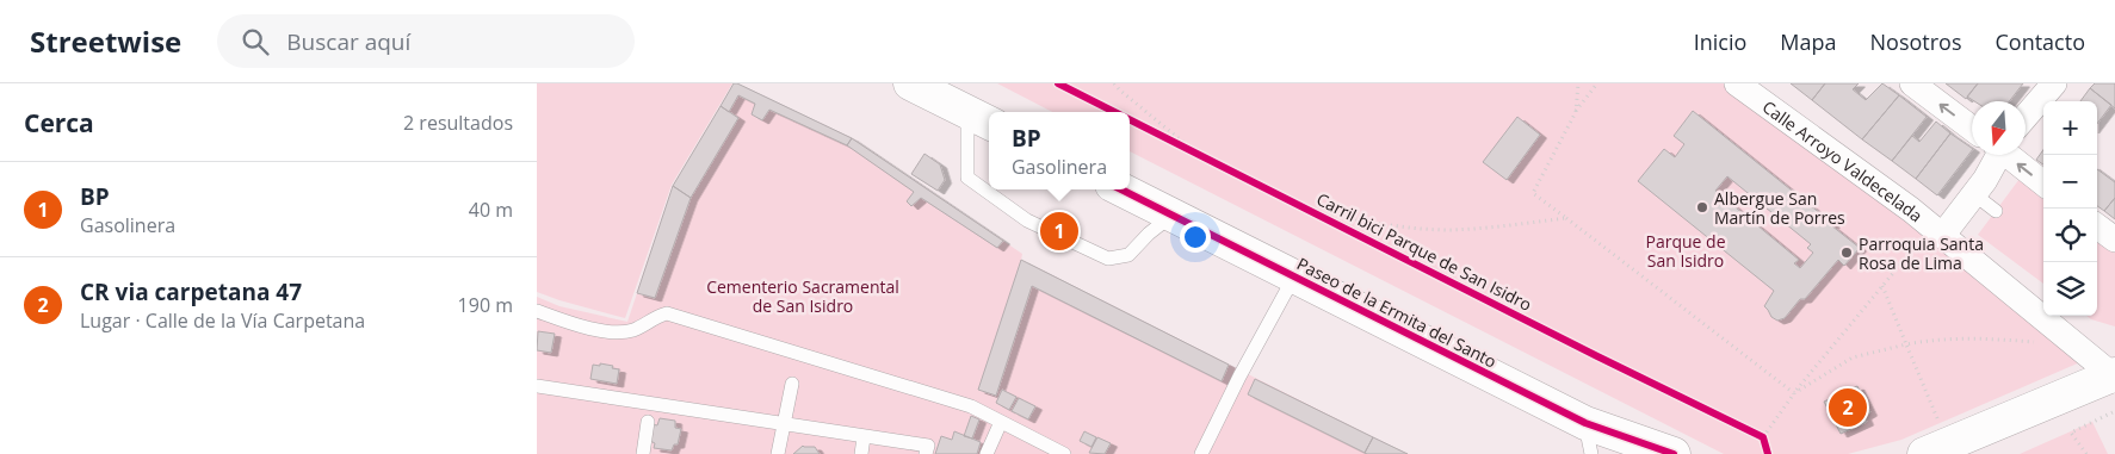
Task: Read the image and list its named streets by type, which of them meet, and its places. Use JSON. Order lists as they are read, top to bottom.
{
  "streets": {
    "street": ["Calle Arroyo Valdecelada", "Paseo de la Ermita del Santo"],
    "cycle path": ["Carril bici Parque de San Isidro"]
  },
  "parks": ["Parque de San Isidro", "Cementerio Sacramental de San Isidro"],
  "places": ["Albergue San Martín de Porres", "Parroquia Santa Rosa de Lima"],
  "north": "bottom",
  "page": {
    "header": "Streetwise",
    "search": "Buscar aquí",
    "nav": [
      "Inicio",
      "Mapa",
      "Nosotros",
      "Contacto"
    ],
    "heading": ["Cerca", "2 resultados"],
    "map_buttons": ["+", "−"],
    "popup": ["BP", "Gasolinera"],
    "list": [
      {
        "mark": "1",
        "name": "BP",
        "note": "Gasolinera",
        "value": "40 m"
      },
      {
        "mark": "2",
        "name": "CR via carpetana 47",
        "note": "Lugar · Calle de la Vía Carpetana",
        "value": "190 m"
      }
    ],
    "pins": ["1", "2"]
  }
}
